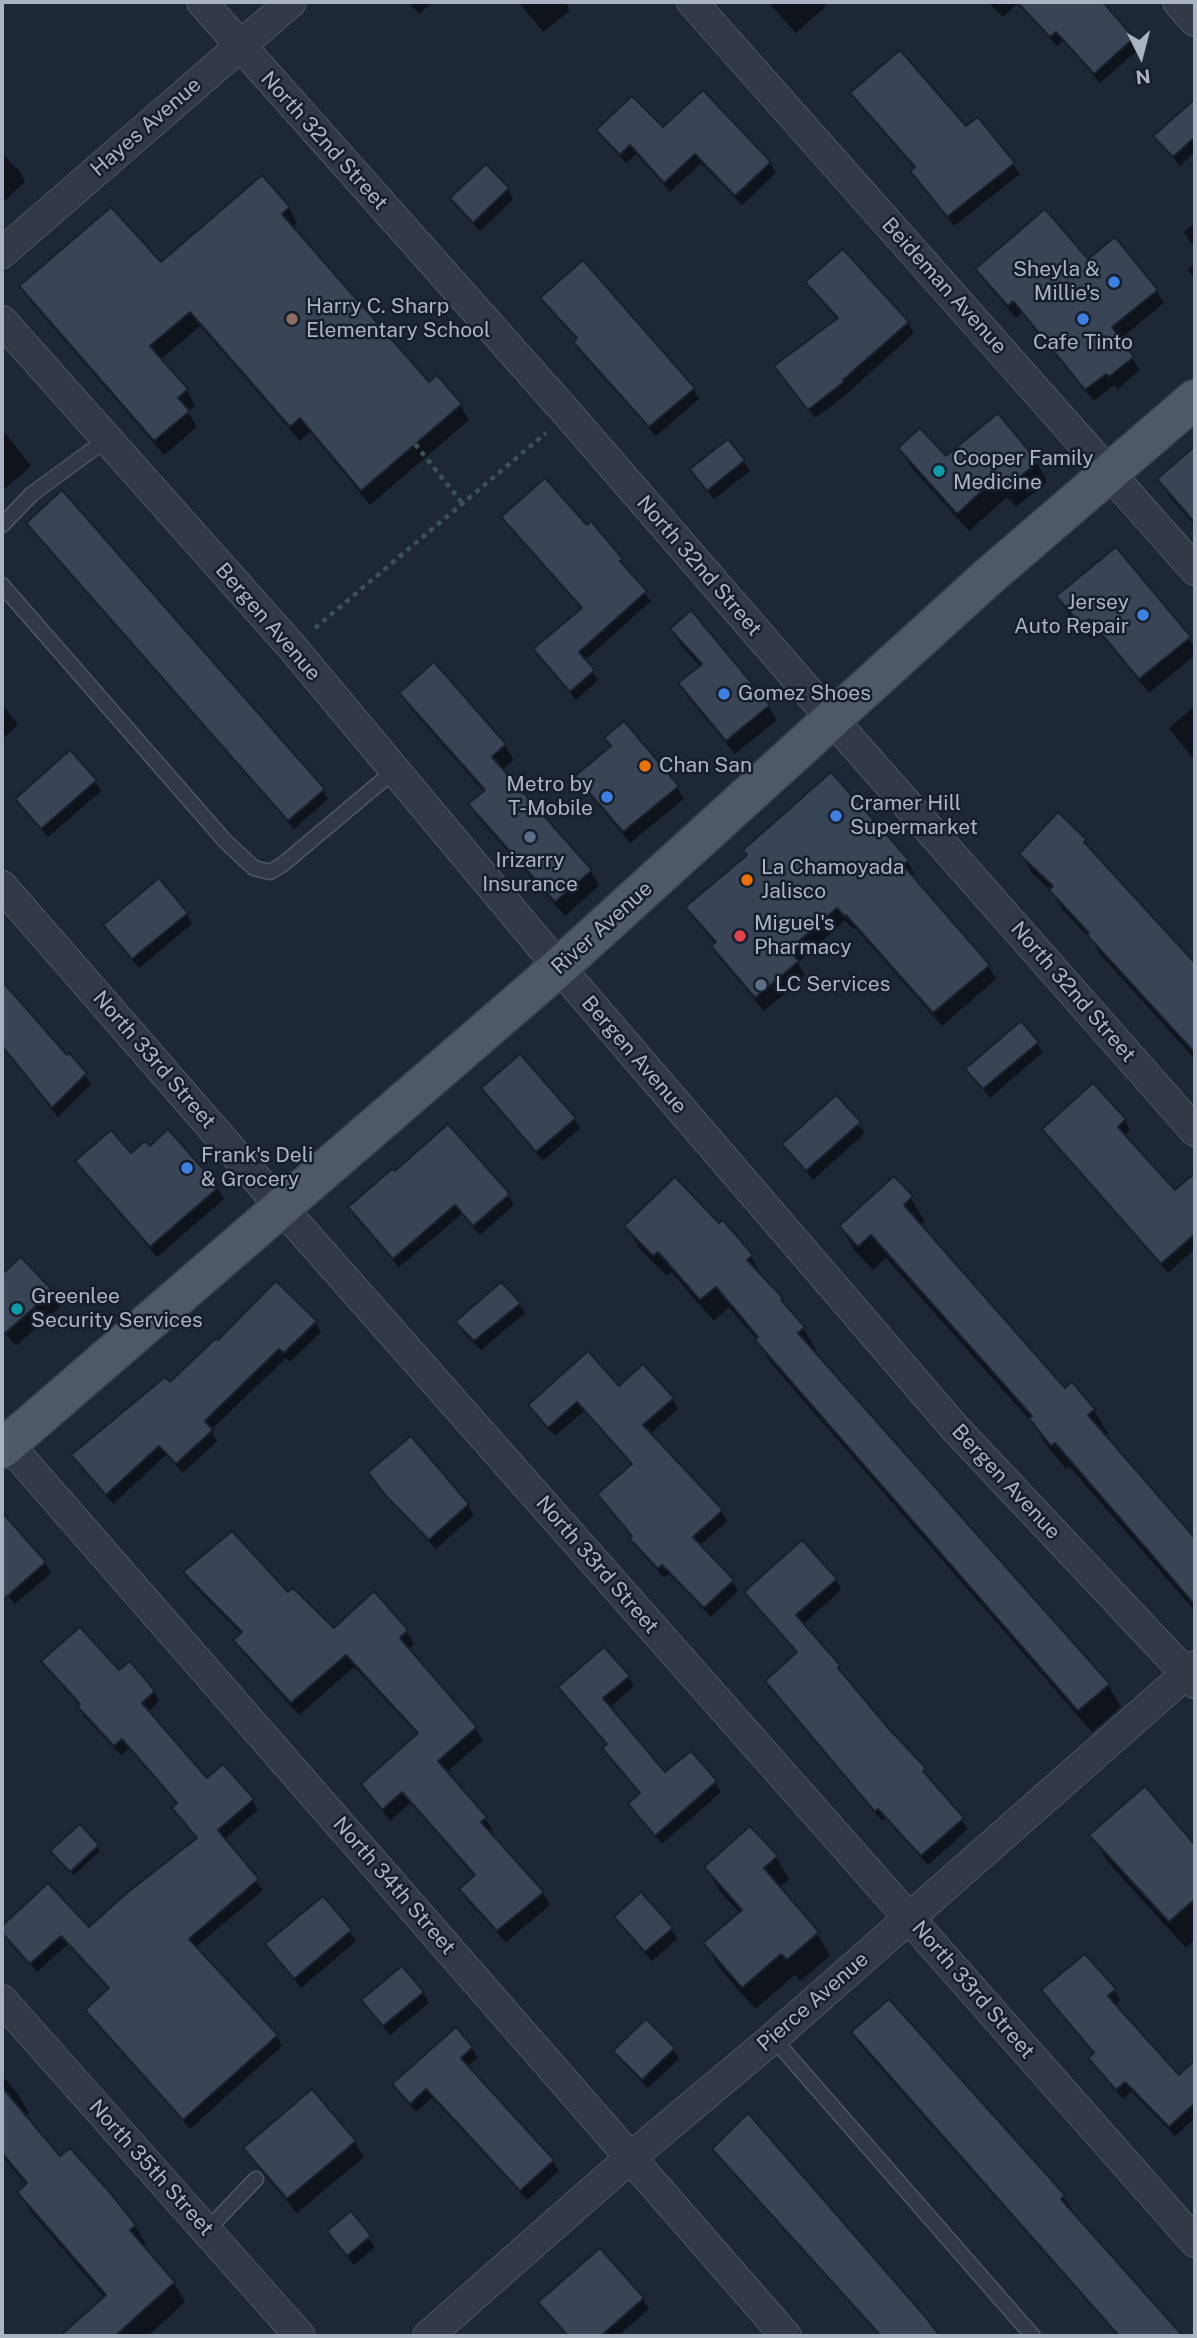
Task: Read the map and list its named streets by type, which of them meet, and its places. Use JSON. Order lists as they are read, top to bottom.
{
  "streets": {
    "main road": ["River Avenue"],
    "street": [
      "Hayes Avenue",
      "North 32nd Street",
      "Beideman Avenue",
      "Bergen Avenue",
      "North 33rd Street",
      "North 34th Street",
      "Pierce Avenue",
      "North 35th Street"
    ]
  },
  "crossings": [
    ["Hayes Avenue", "North 32nd Street"],
    ["North 32nd Street", "River Avenue"],
    ["Beideman Avenue", "River Avenue"],
    ["Bergen Avenue", "River Avenue"],
    ["Bergen Avenue", "Pierce Avenue"],
    ["River Avenue", "North 33rd Street"],
    ["River Avenue", "North 34th Street"],
    ["North 33rd Street", "Pierce Avenue"],
    ["North 34th Street", "Pierce Avenue"]
  ],
  "places": [
    "Sheyla & Millie's",
    "Harry C. Sharp Elementary School",
    "Cafe Tinto",
    "Cooper Family Medicine",
    "Jersey Auto Repair",
    "Gomez Shoes",
    "Chan San",
    "Metro by T-Mobile",
    "Cramer Hill Supermarket",
    "Irizarry Insurance",
    "La Chamoyada Jalisco",
    "Miguel's Pharmacy",
    "LC Services",
    "Frank's Deli & Grocery",
    "Greenlee Security Services"
  ],
  "north": "bottom"
}
